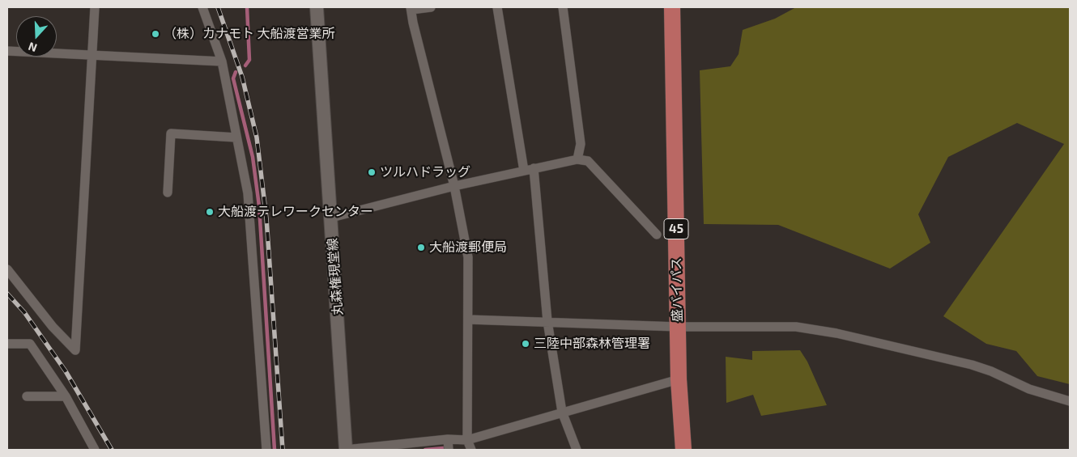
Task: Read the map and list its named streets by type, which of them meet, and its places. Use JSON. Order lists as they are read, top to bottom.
{
  "streets": {
    "highway": ["45", "盛バイパス"],
    "main road": ["丸森権現堂線"]
  },
  "places": [
    "（株）カナモト 大船渡営業所",
    "ツルハドラッグ",
    "大船渡テレワークセンター",
    "大船渡郵便局",
    "三陸中部森林管理署"
  ],
  "north": "bottom"
}
